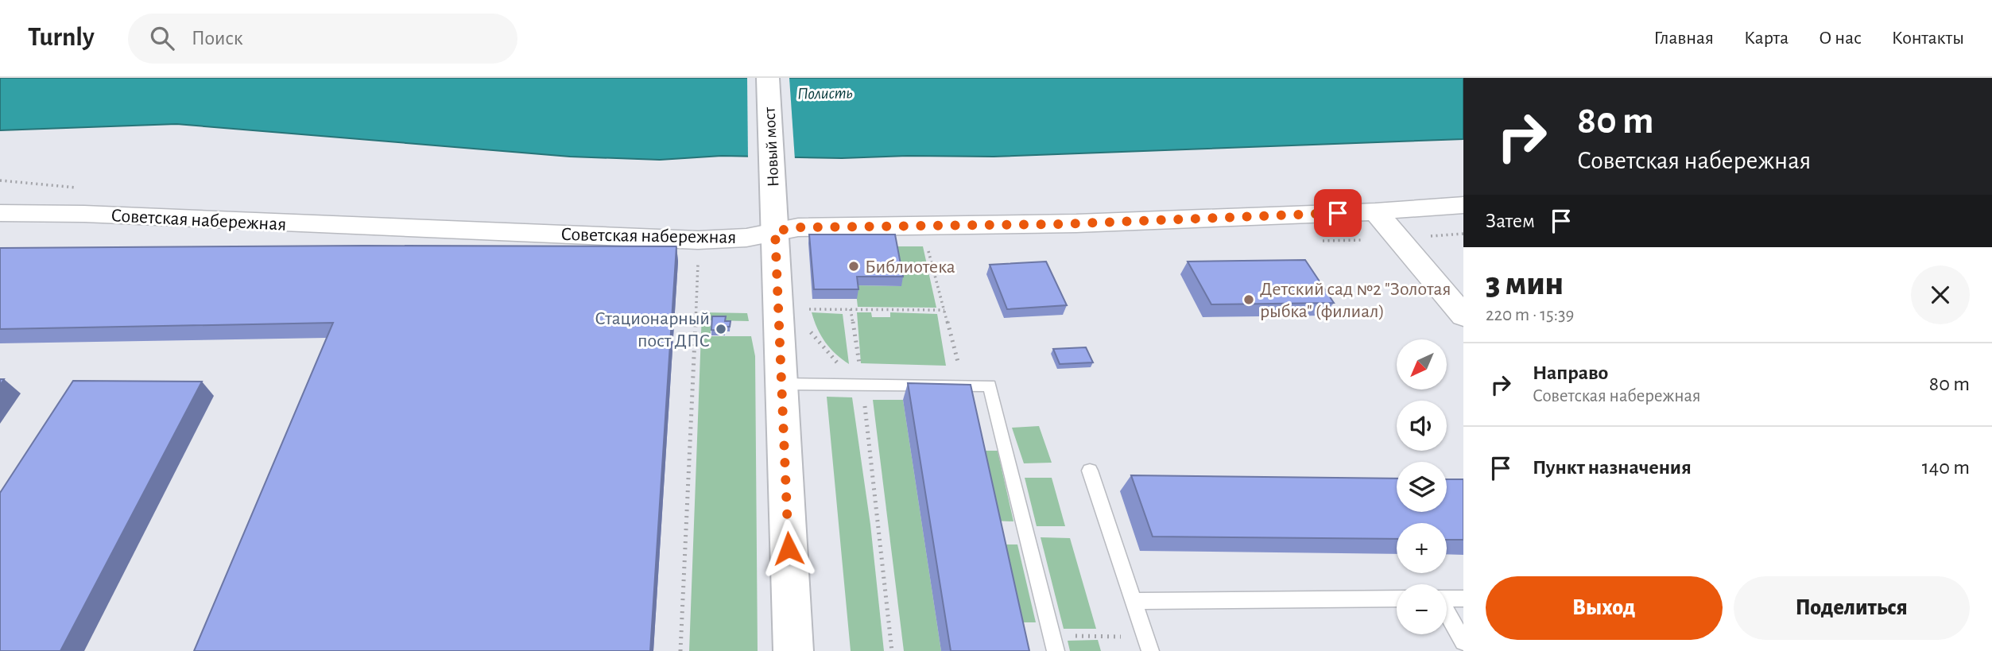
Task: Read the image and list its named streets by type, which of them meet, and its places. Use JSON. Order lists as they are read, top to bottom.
{
  "streets": {
    "main road": ["Новый мост"],
    "street": ["Советская набережная"]
  },
  "crossings": [
    ["Новый мост", "Советская набережная"]
  ],
  "water": ["Полисть"],
  "places": ["Библиотека", "Детский сад №2 \"Золотая рыбка\" (филиал)", "Стационарный пост ДПС"],
  "north": "bottom left",
  "page": {
    "header": "Turnly",
    "search": "Поиск",
    "nav": [
      "Главная",
      "Карта",
      "О нас",
      "Контакты"
    ],
    "turn": ["80 m", "Советская набережная"],
    "then": "Затем",
    "heading": ["3 мин", "220 m · 15:39"],
    "map_buttons": ["+", "−"],
    "list": [
      {
        "name": "Направо",
        "note": "Советская набережная",
        "value": "80 m"
      },
      {
        "name": "Пункт назначения",
        "value": "140 m"
      }
    ],
    "buttons": ["Выход", "Поделиться"]
  }
}
